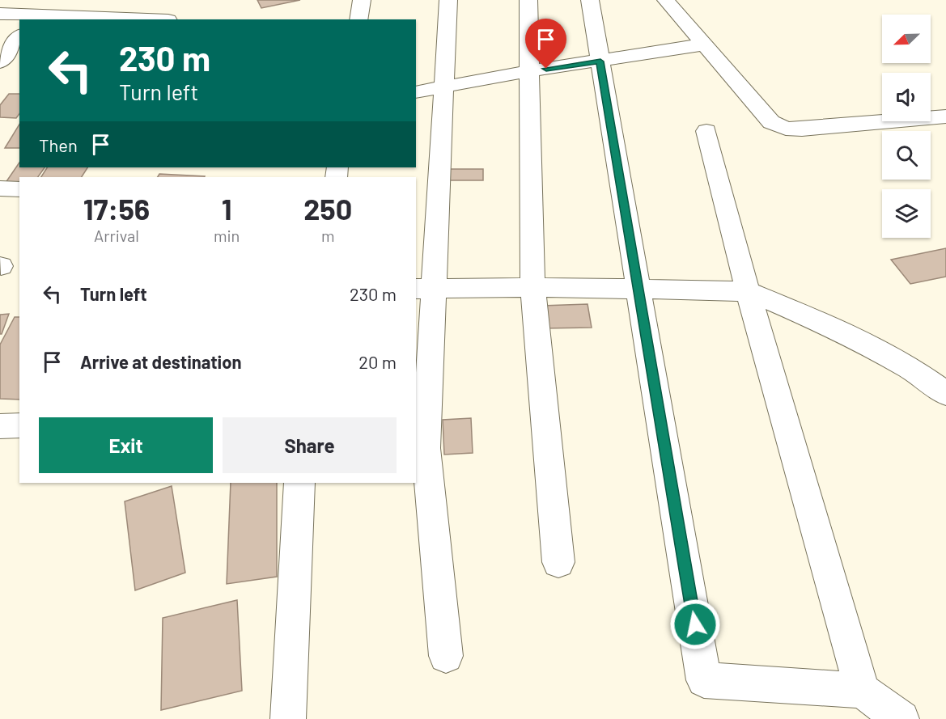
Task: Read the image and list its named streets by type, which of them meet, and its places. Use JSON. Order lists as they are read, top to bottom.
{
  "north": "bottom left",
  "page": {
    "turn": ["230 m", "Turn left"],
    "then": "Then",
    "eta": [
      "17:56",
      "Arrival",
      "1",
      "min",
      "250",
      "m"
    ],
    "list": [
      {
        "name": "Turn left",
        "value": "230 m"
      },
      {
        "name": "Arrive at destination",
        "value": "20 m"
      }
    ],
    "buttons": ["Exit", "Share"]
  }
}
